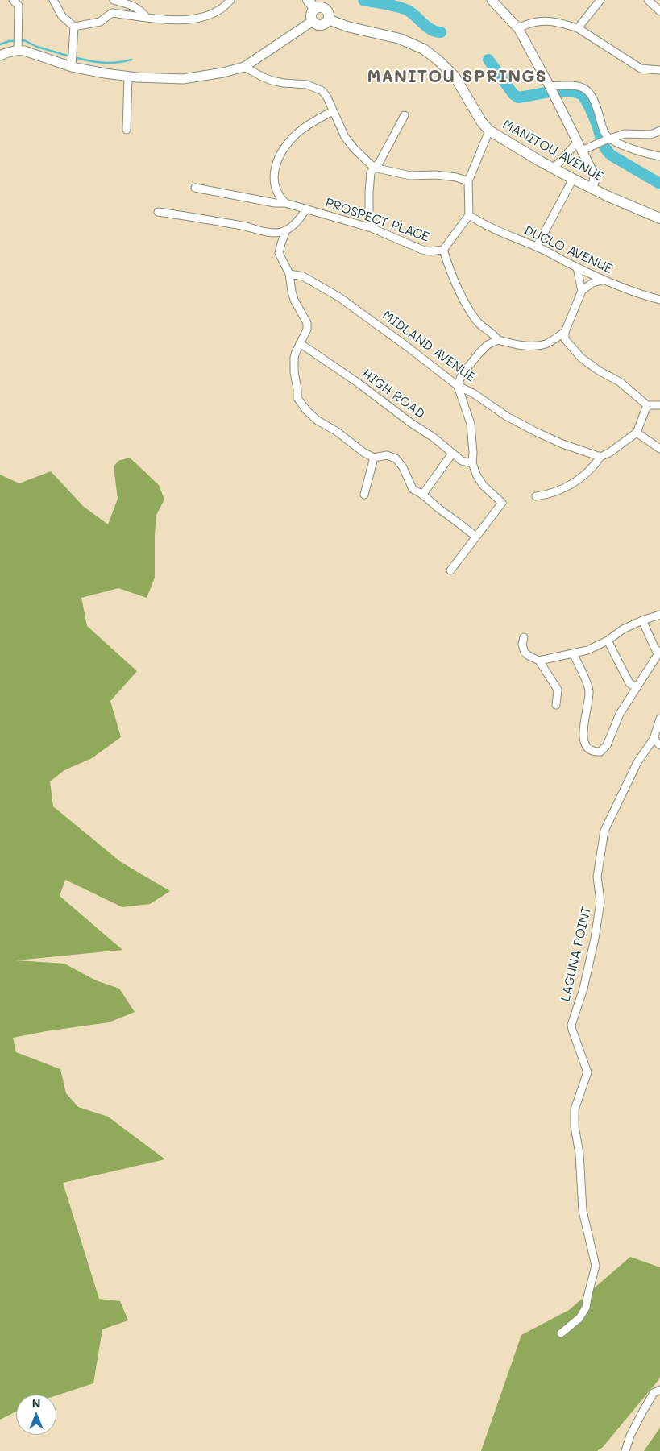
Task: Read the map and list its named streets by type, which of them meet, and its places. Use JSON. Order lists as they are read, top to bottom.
{
  "streets": {
    "main road": ["MANITOU AVENUE"],
    "street": [
      "PROSPECT PLACE",
      "DUCLO AVENUE",
      "MIDLAND AVENUE",
      "HIGH ROAD",
      "LAGUNA POINT"
    ]
  },
  "districts": ["MANITOU SPRINGS"],
  "north": "top"
}
